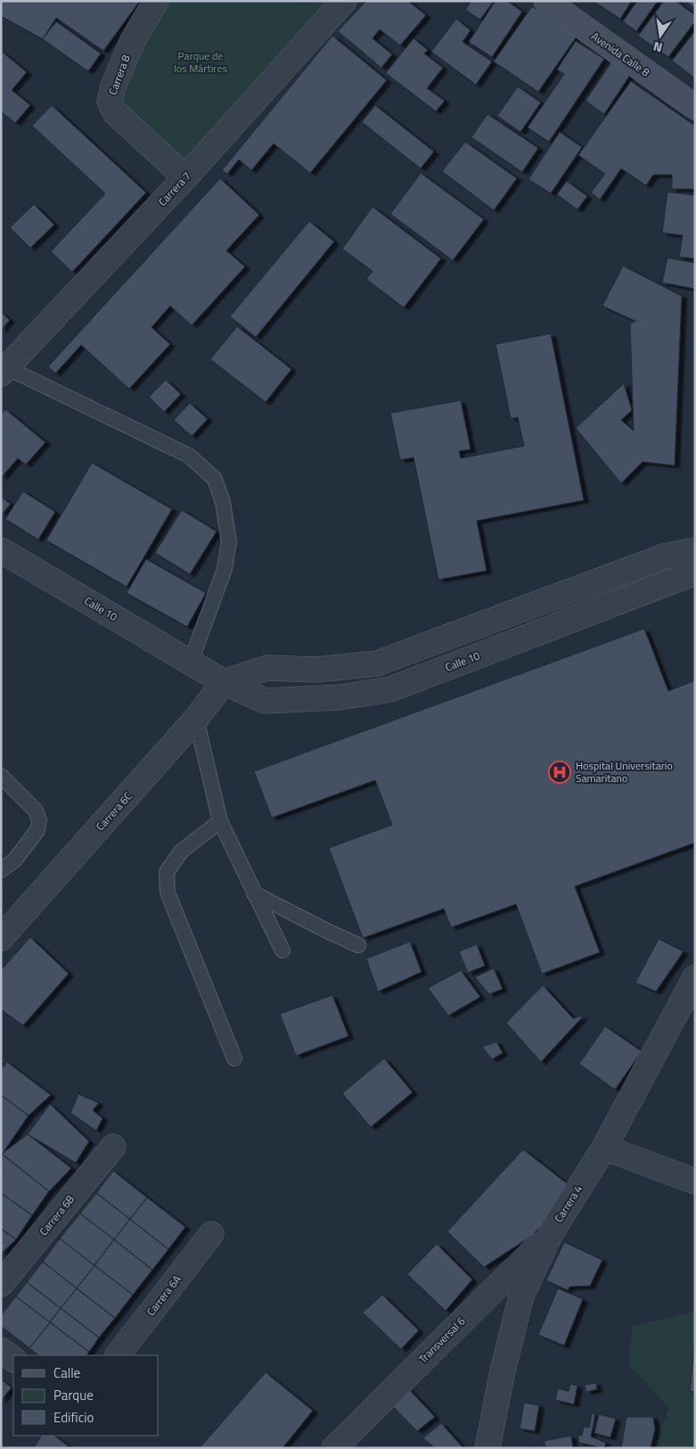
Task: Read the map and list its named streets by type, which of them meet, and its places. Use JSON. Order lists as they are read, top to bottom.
{
  "streets": {
    "main road": ["Avenida Calle 8"],
    "street": [
      "Carrera 8",
      "Carrera 7",
      "Calle 10",
      "Carrera 6C",
      "Carrera 4",
      "Carrera 6B",
      "Carrera 6A",
      "Transversal 6"
    ]
  },
  "crossings": [
    ["Carrera 8", "Carrera 7"],
    ["Calle 10", "Carrera 6C"],
    ["Carrera 4", "Transversal 6"]
  ],
  "parks": ["Parque de los Mártires"],
  "places": {
    "hospital": ["Hospital Universitario Samaritano"]
  },
  "legend": ["Calle", "Parque", "Edificio"],
  "north": "bottom"
}
